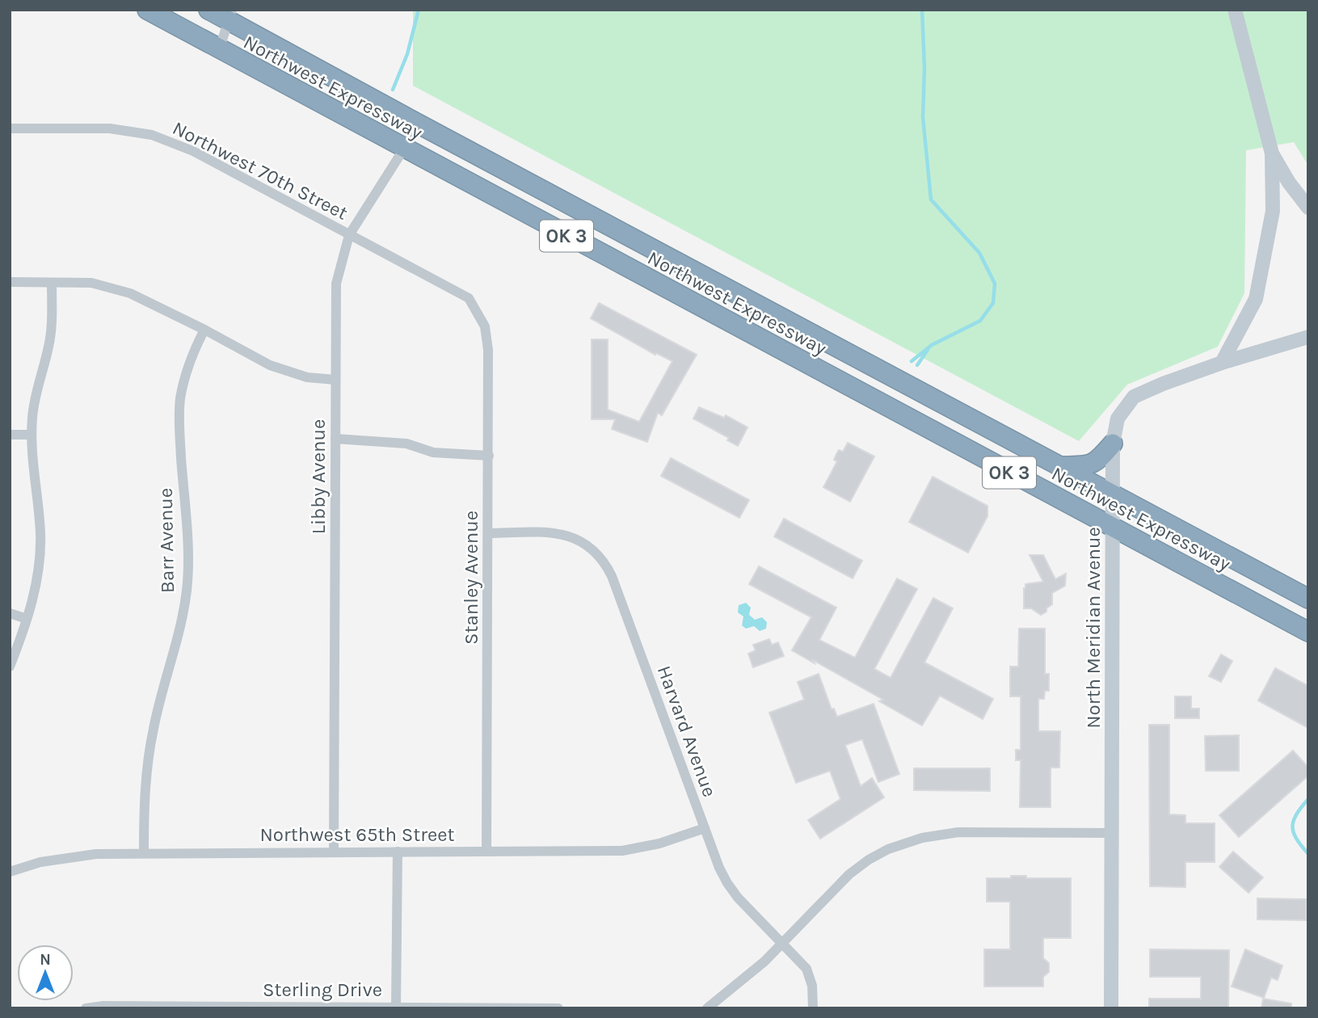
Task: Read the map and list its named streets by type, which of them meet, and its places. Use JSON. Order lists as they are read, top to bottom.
{
  "streets": {
    "highway": ["Northwest Expressway", "OK 3"],
    "street": [
      "Northwest 70th Street",
      "Libby Avenue",
      "Barr Avenue",
      "Stanley Avenue",
      "North Meridian Avenue",
      "Harvard Avenue",
      "Northwest 65th Street",
      "Sterling Drive"
    ]
  },
  "crossings": [
    ["Northwest Expressway", "Libby Avenue"],
    ["Northwest Expressway", "North Meridian Avenue"],
    ["Northwest 70th Street", "Libby Avenue"],
    ["Northwest 70th Street", "Stanley Avenue"],
    ["Libby Avenue", "Northwest 65th Street"],
    ["Barr Avenue", "Northwest 65th Street"],
    ["Stanley Avenue", "Harvard Avenue"],
    ["Stanley Avenue", "Northwest 65th Street"],
    ["Harvard Avenue", "Northwest 65th Street"]
  ],
  "north": "top"
}
